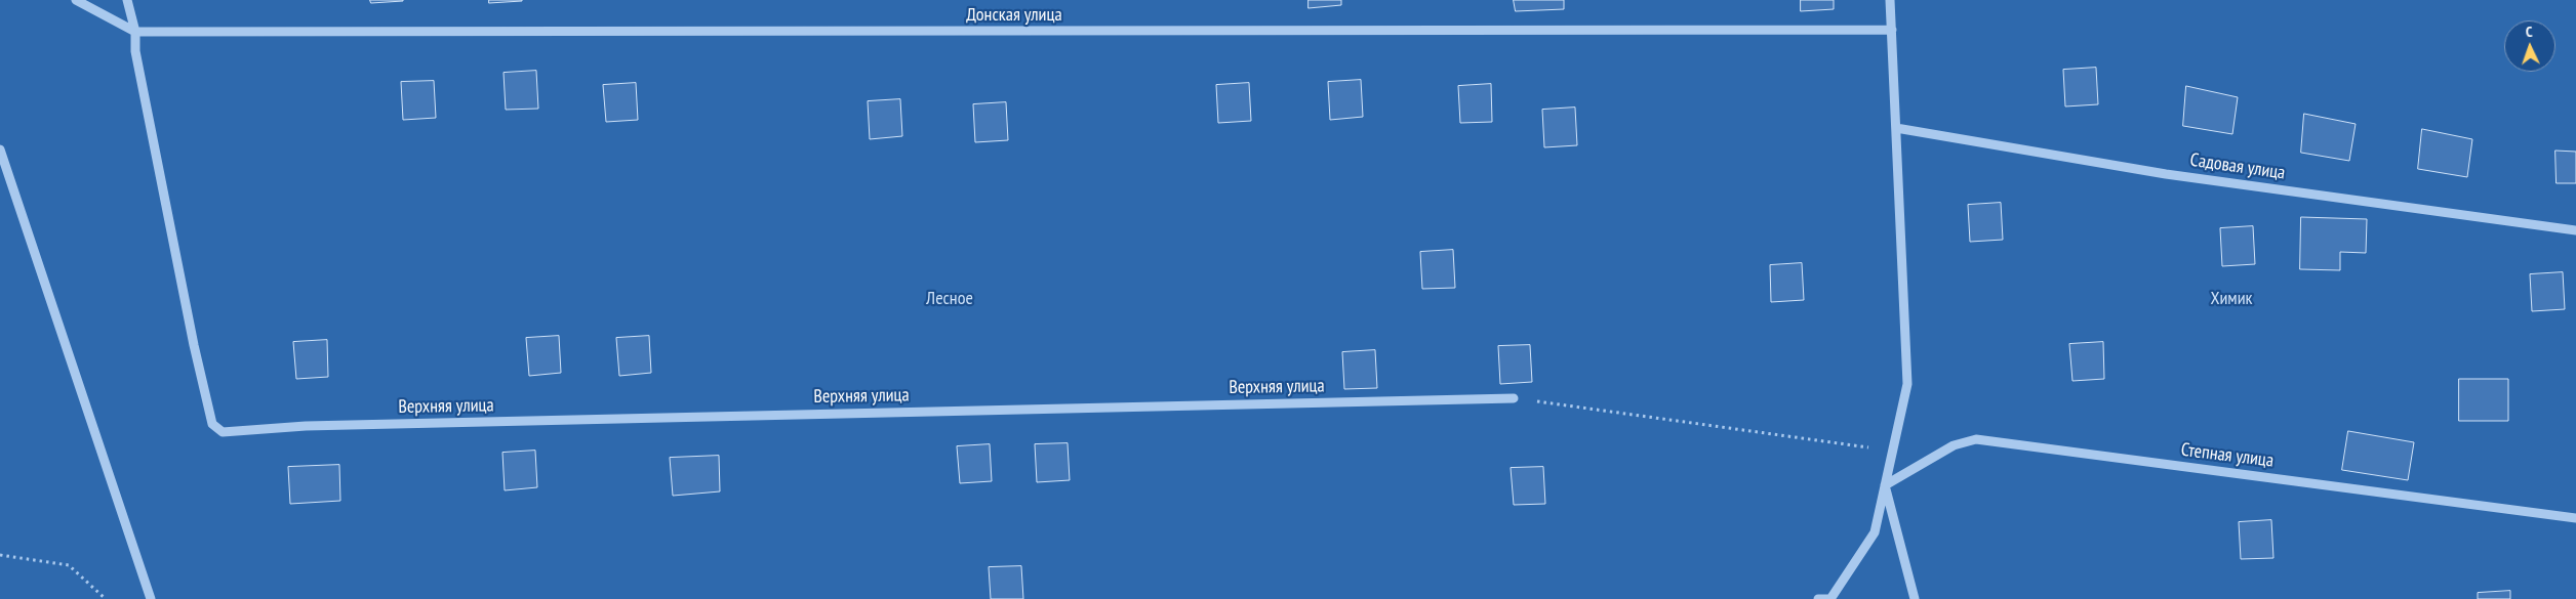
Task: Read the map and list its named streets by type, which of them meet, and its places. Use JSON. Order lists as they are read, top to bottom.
{
  "streets": {
    "street": [
      "Донская улица",
      "Садовая улица",
      "Верхняя улица",
      "Степная улица"
    ]
  },
  "crossings": [
    ["Донская улица", "Верхняя улица"]
  ],
  "parks": ["Лесное", "Химик"],
  "north": "top"
}
